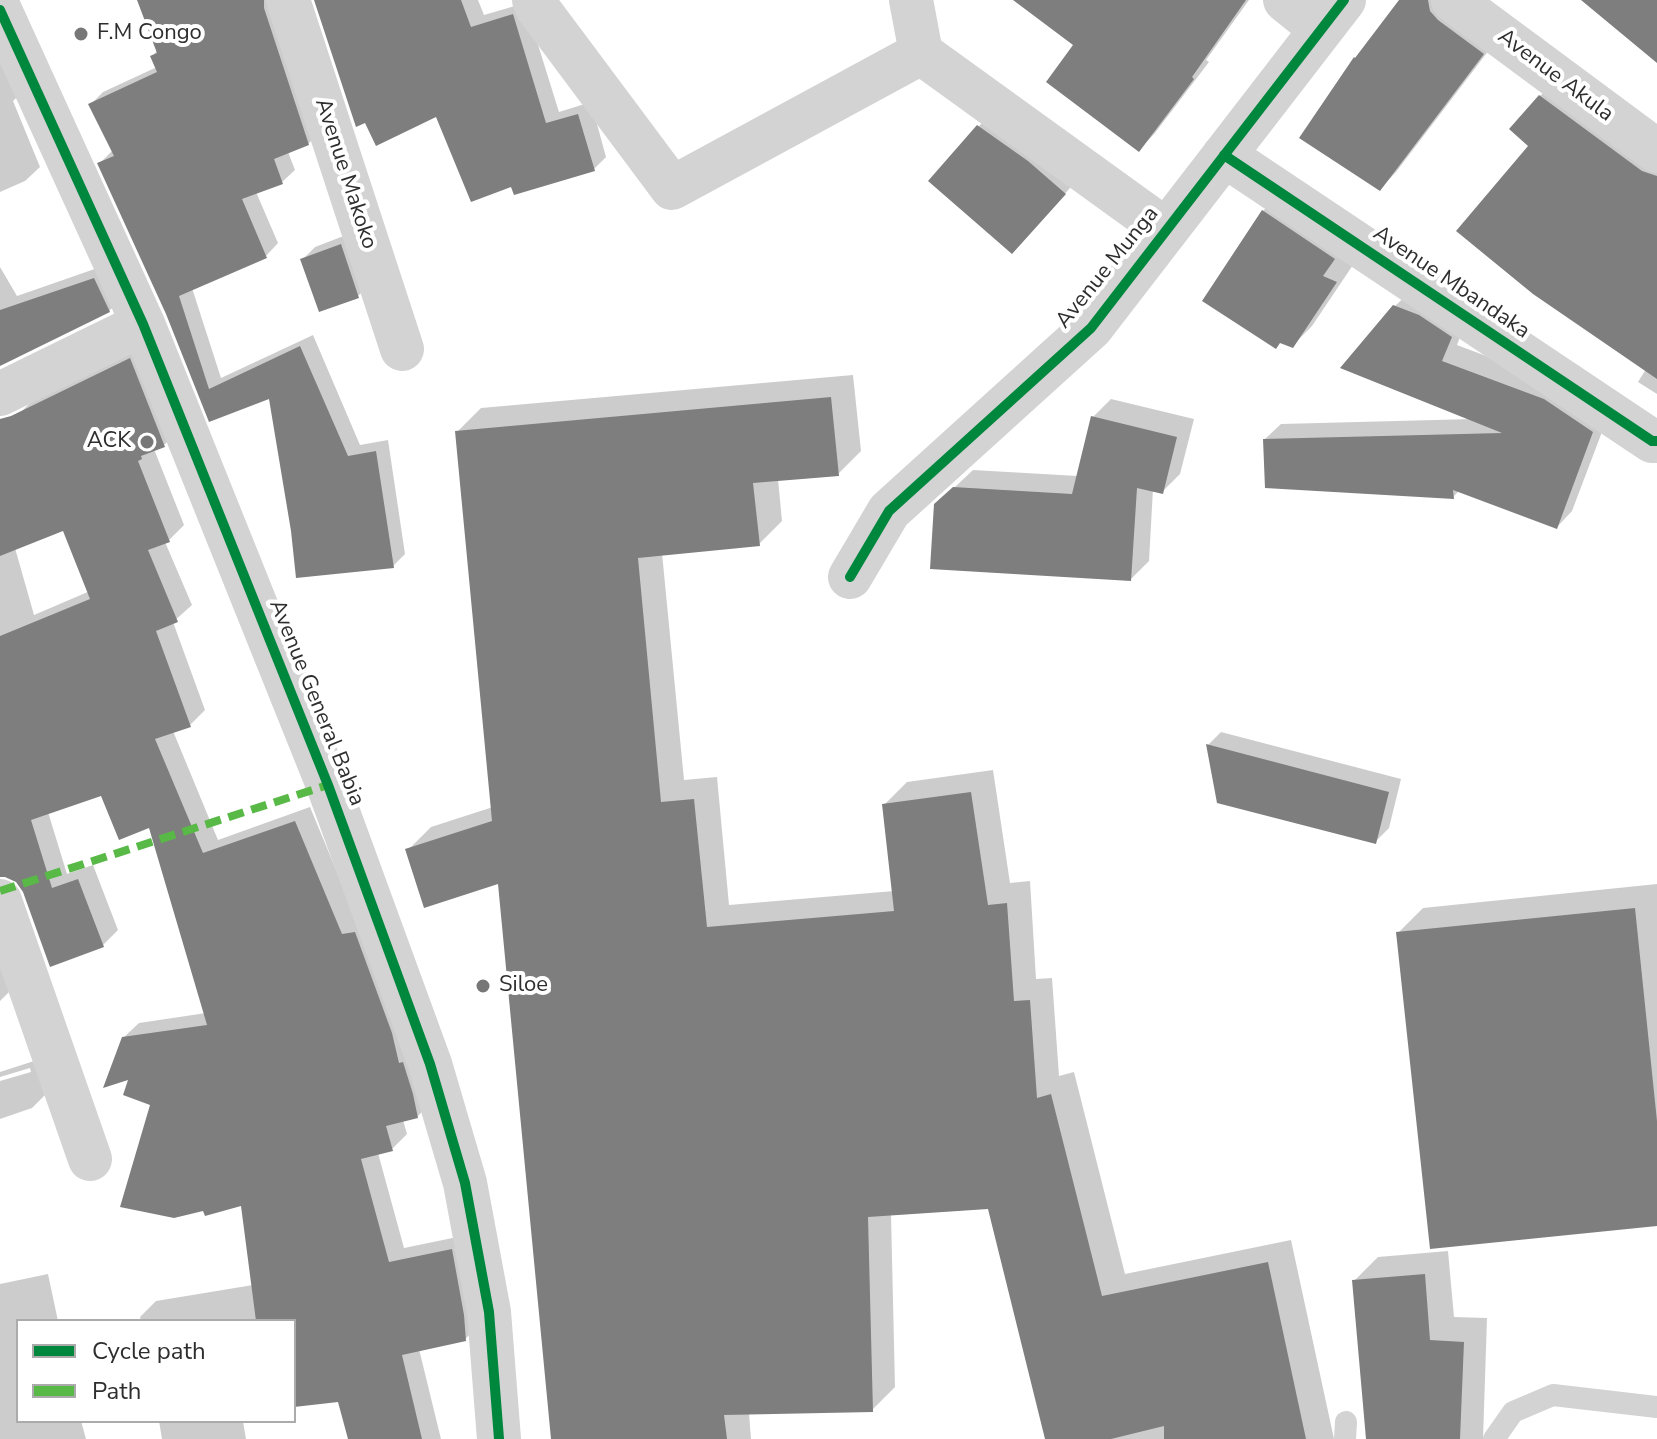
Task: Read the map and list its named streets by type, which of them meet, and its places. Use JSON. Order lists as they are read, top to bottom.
{
  "streets": {
    "street": [
      "Avenue Akula",
      "Avenue Makoko",
      "Avenue Munga",
      "Avenue Mbandaka",
      "Avenue General Babia"
    ]
  },
  "crossings": [
    ["Avenue Munga", "Avenue Mbandaka"]
  ],
  "places": ["F.M Congo", "ACK", "Siloe"],
  "legend": ["Cycle path", "Path"]
}
